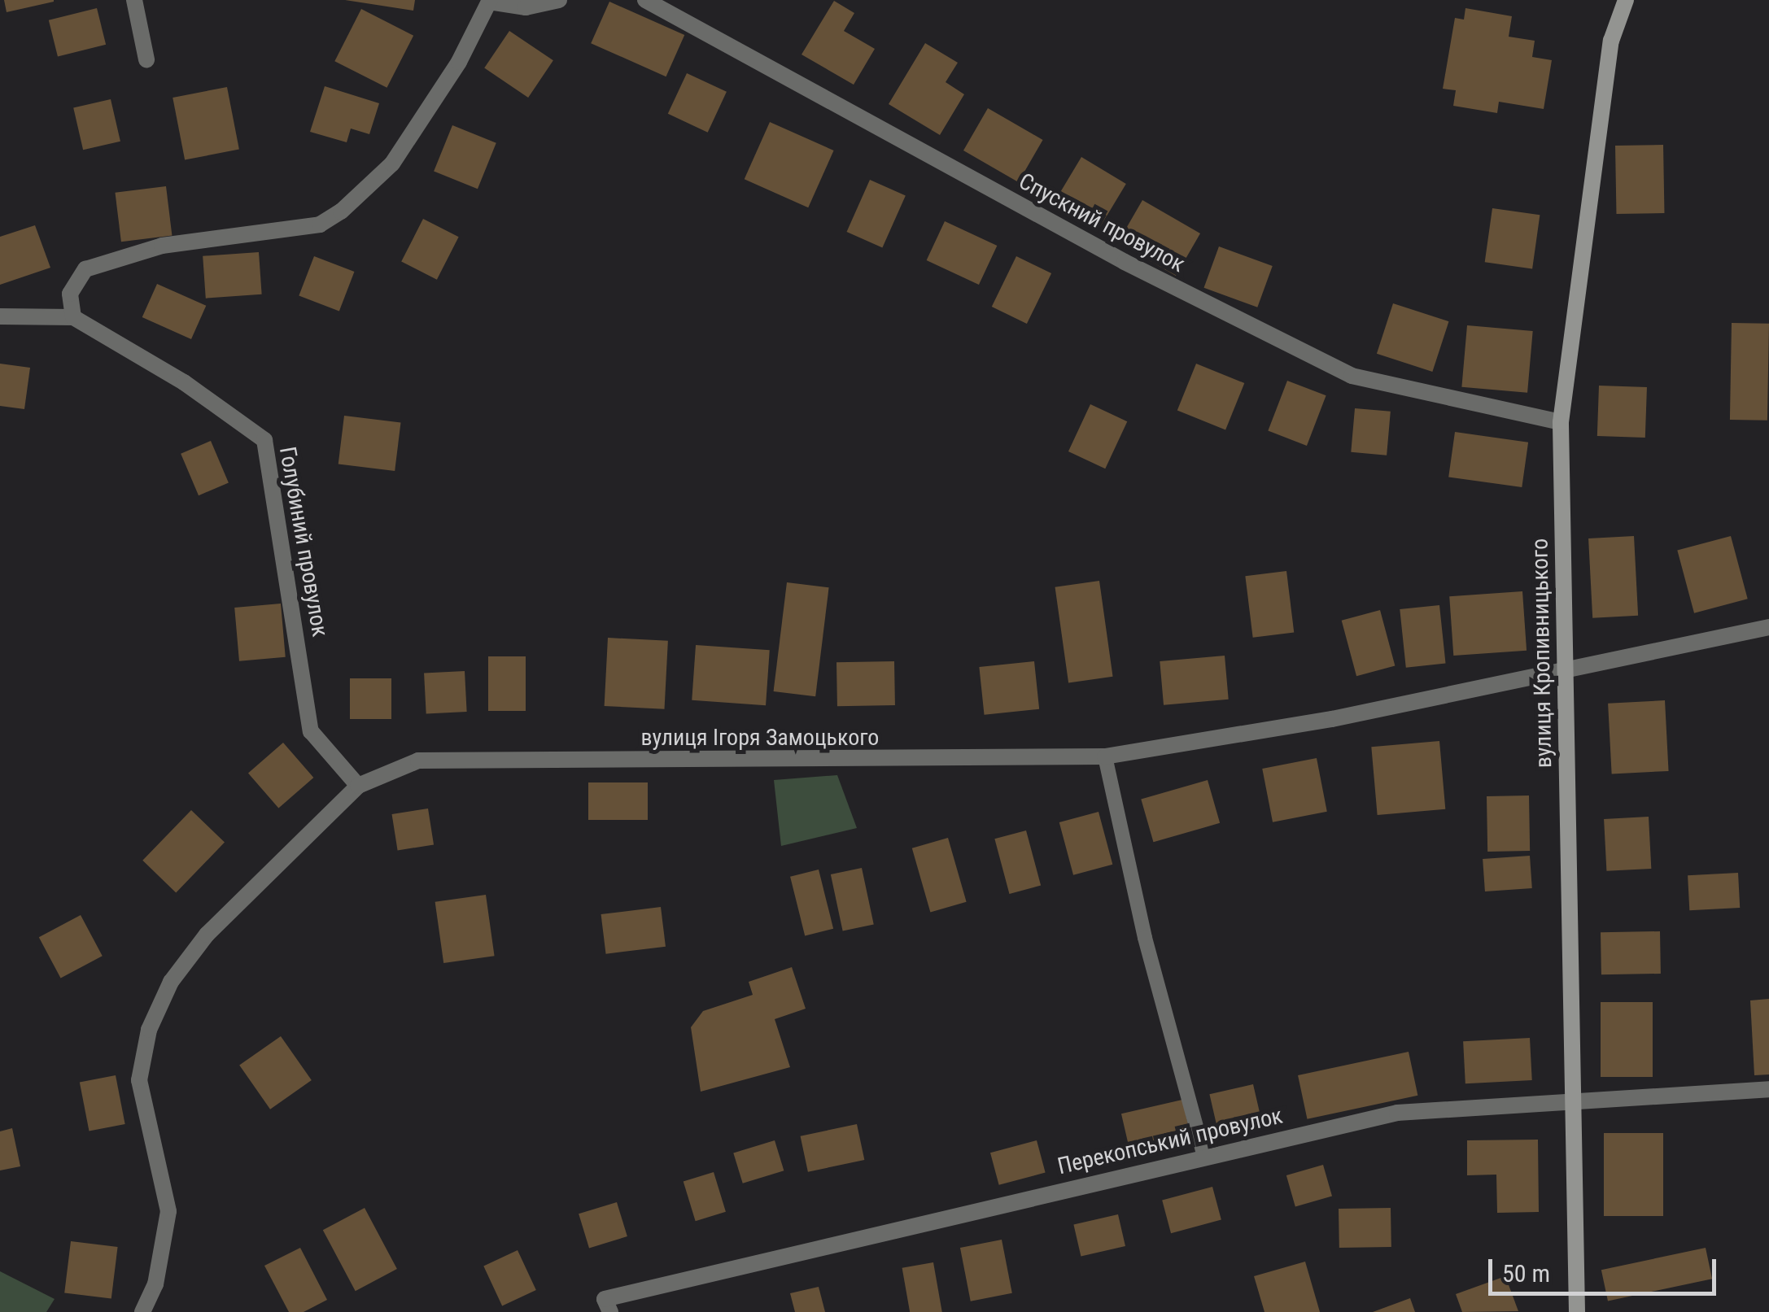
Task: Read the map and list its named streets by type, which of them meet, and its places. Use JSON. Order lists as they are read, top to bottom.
{
  "streets": {
    "main road": ["вулиця Кропивницького"],
    "street": [
      "Спускний провулок",
      "Голубиний провулок",
      "вулиця Ігоря Замоцького",
      "Перекопський провулок"
    ]
  },
  "crossings": [
    ["Спускний провулок", "вулиця Кропивницького"],
    ["Голубиний провулок", "вулиця Ігоря Замоцького"],
    ["вулиця Кропивницького", "вулиця Ігоря Замоцького"],
    ["вулиця Кропивницького", "Перекопський провулок"]
  ],
  "scale_bar": "50 m"
}
